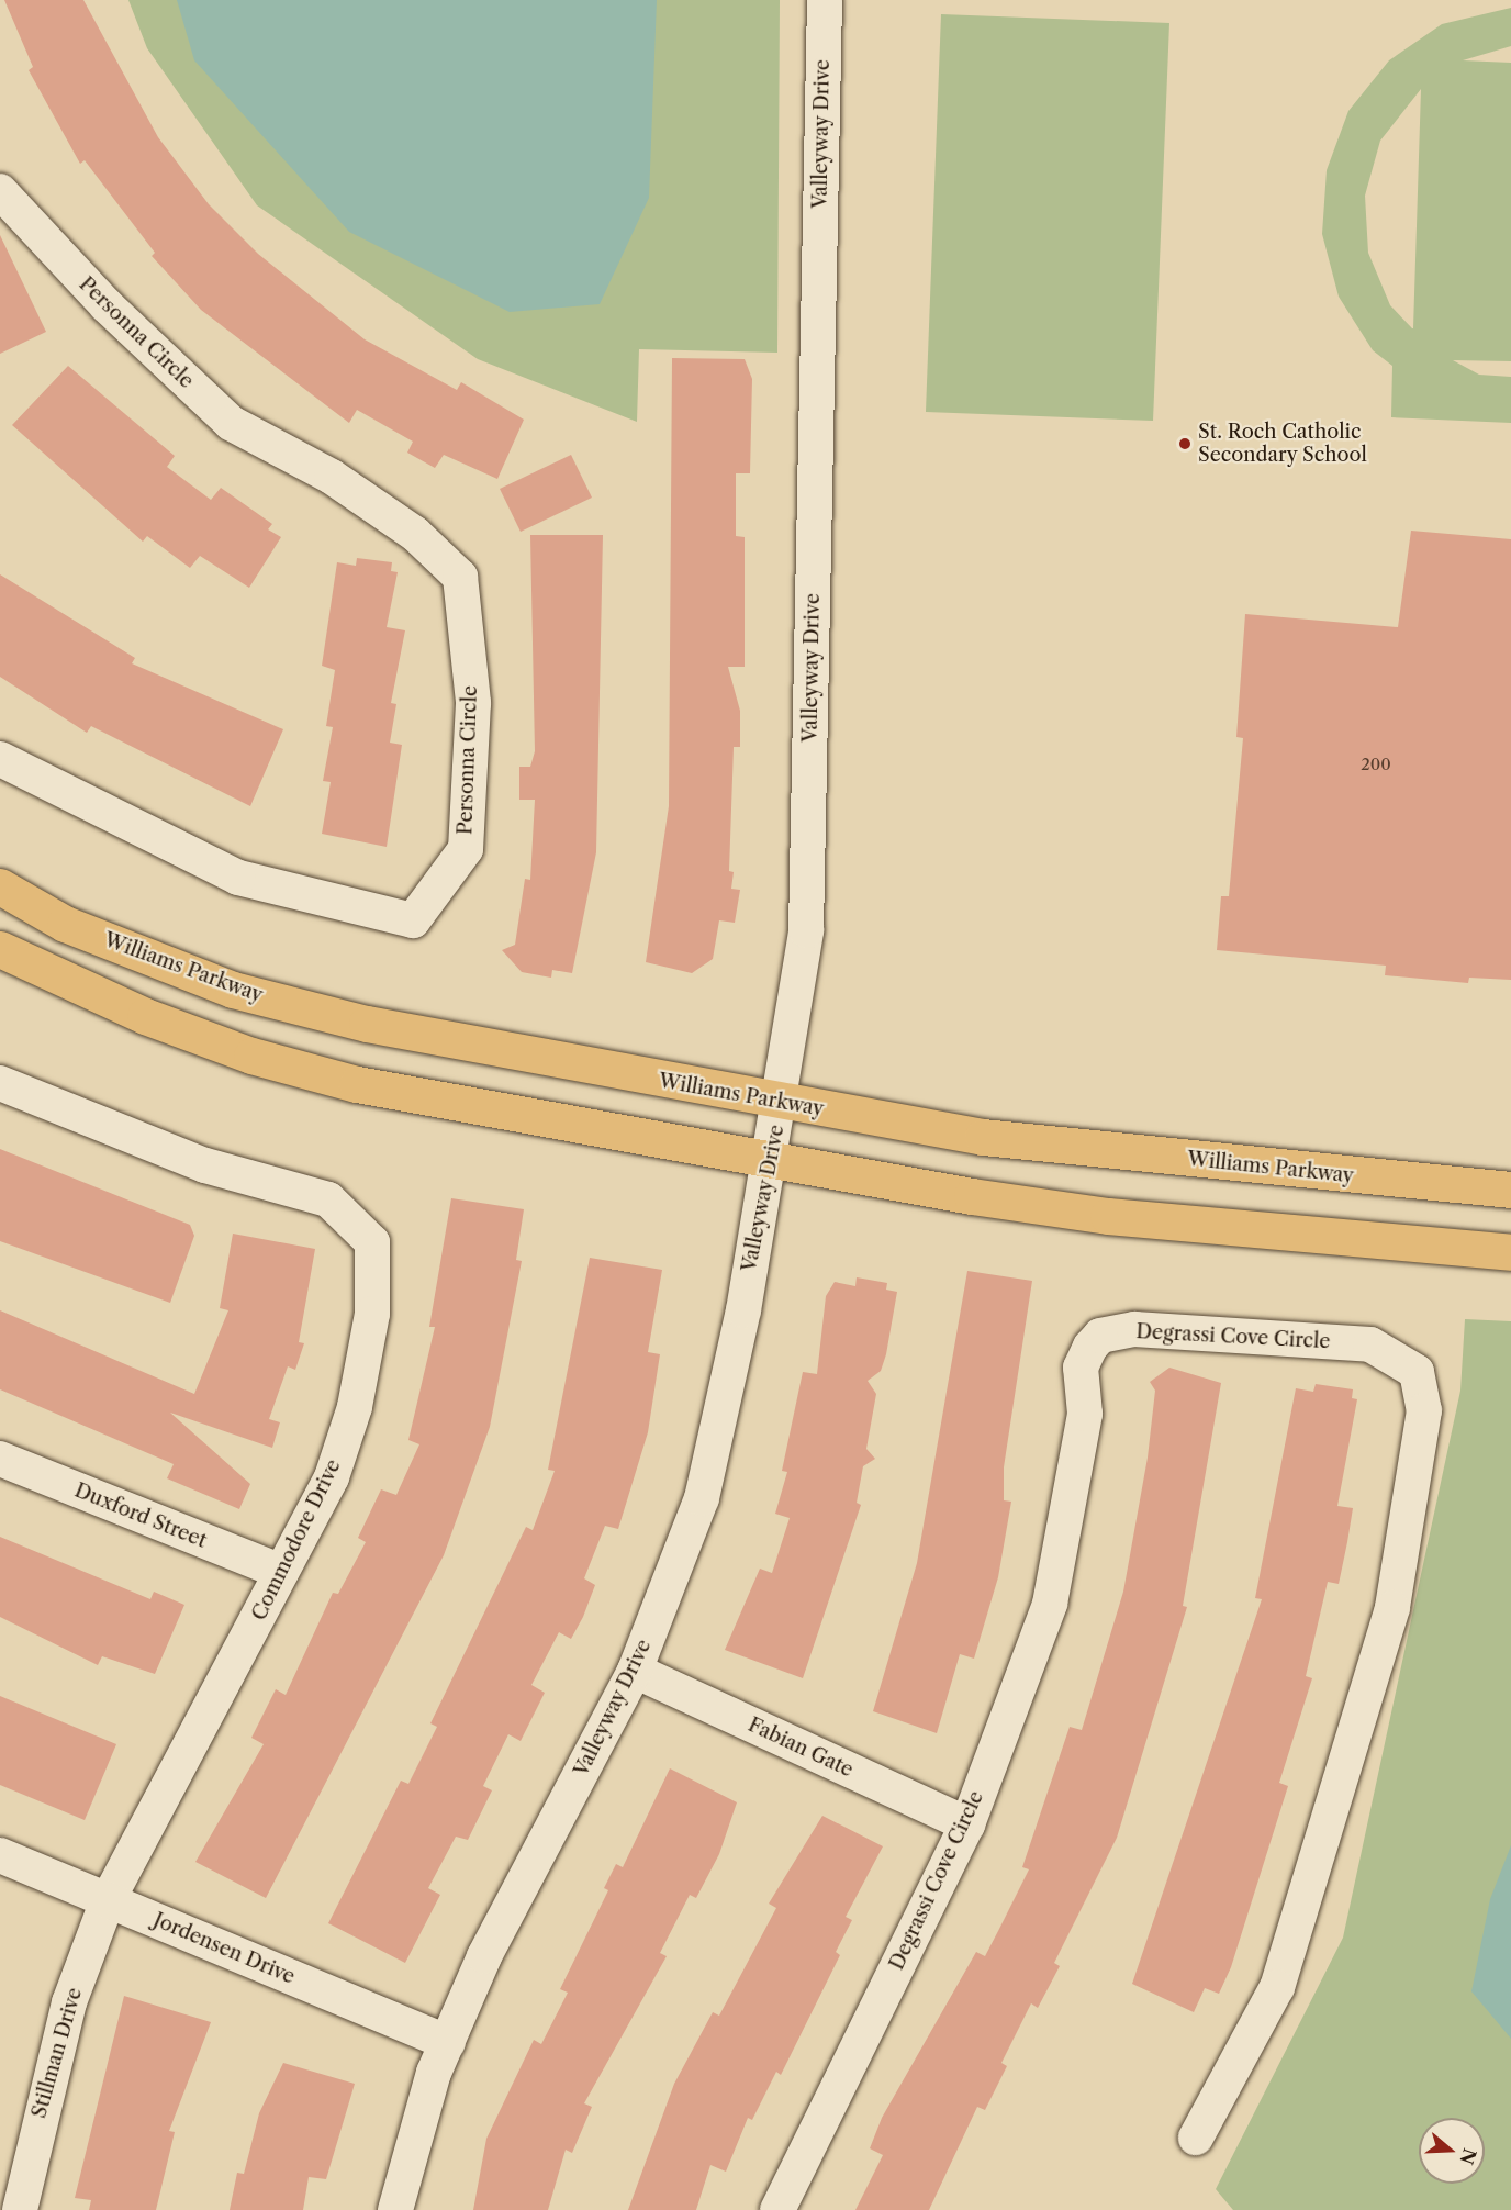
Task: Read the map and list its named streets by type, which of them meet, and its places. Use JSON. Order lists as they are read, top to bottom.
{
  "streets": {
    "main road": ["Williams Parkway"],
    "street": [
      "Valleyway Drive",
      "Personna Circle",
      "Degrassi Cove Circle",
      "Duxford Street",
      "Commodore Drive",
      "Fabian Gate",
      "Jordensen Drive",
      "Stillman Drive"
    ]
  },
  "crossings": [
    ["Valleyway Drive", "Williams Parkway"],
    ["Valleyway Drive", "Fabian Gate"],
    ["Valleyway Drive", "Jordensen Drive"],
    ["Degrassi Cove Circle", "Fabian Gate"],
    ["Duxford Street", "Commodore Drive"],
    ["Commodore Drive", "Jordensen Drive"],
    ["Commodore Drive", "Stillman Drive"],
    ["Jordensen Drive", "Stillman Drive"]
  ],
  "places": ["St. Roch Catholic Secondary School"],
  "house_numbers": ["200"],
  "north": "right"
}
